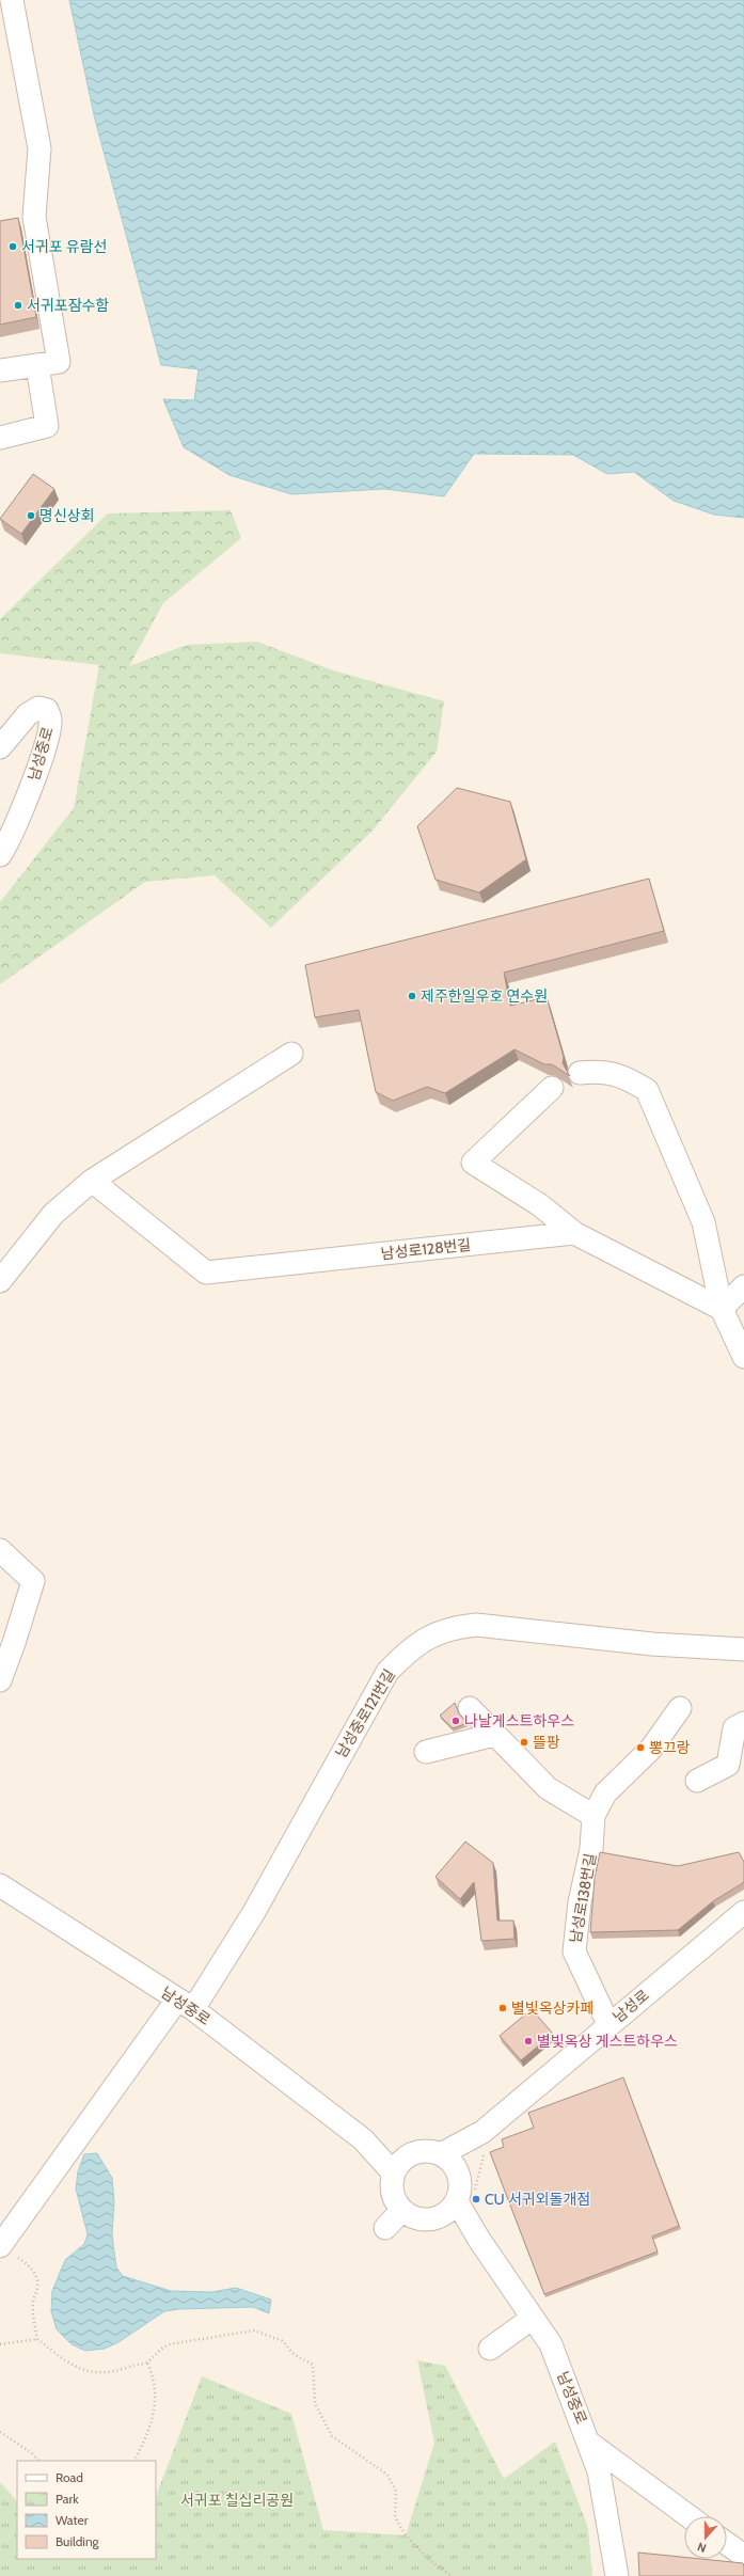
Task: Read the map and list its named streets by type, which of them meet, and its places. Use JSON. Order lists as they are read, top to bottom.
{
  "streets": {
    "street": [
      "남성중로",
      "남성로128번길",
      "남성중로121번길",
      "남성로138번길",
      "남성로"
    ]
  },
  "crossings": [
    ["남성중로", "남성중로121번길"],
    ["남성중로", "남성로"],
    ["남성로138번길", "남성로"]
  ],
  "parks": ["서귀포 칠십리공원"],
  "places": [
    "서귀포 유람선",
    "서귀포잠수함",
    "명신상회",
    "제주한일우호 연수원",
    "나날게스트하우스",
    "뜰팡",
    "뽕끄랑",
    "별빛옥상카페",
    "별빛옥상 게스트하우스",
    "CU 서귀외돌개점"
  ],
  "legend": [
    "Road",
    "Park",
    "Water",
    "Building"
  ],
  "north": "bottom"
}
